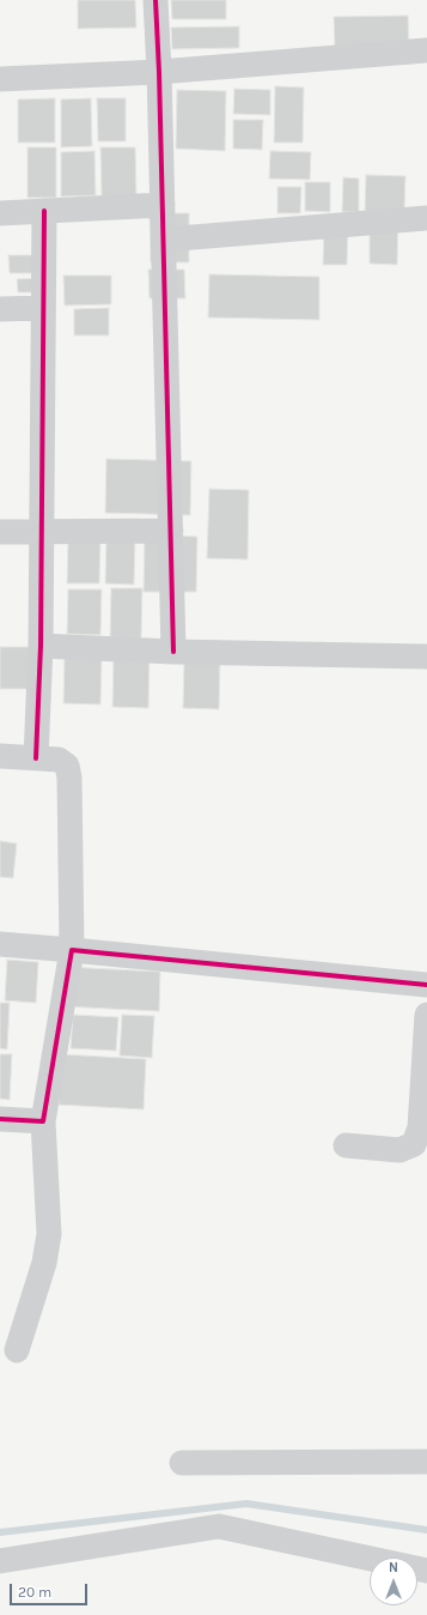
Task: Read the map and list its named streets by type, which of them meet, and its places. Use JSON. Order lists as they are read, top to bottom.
{
  "scale_bar": "20 m",
  "north": "top"
}
